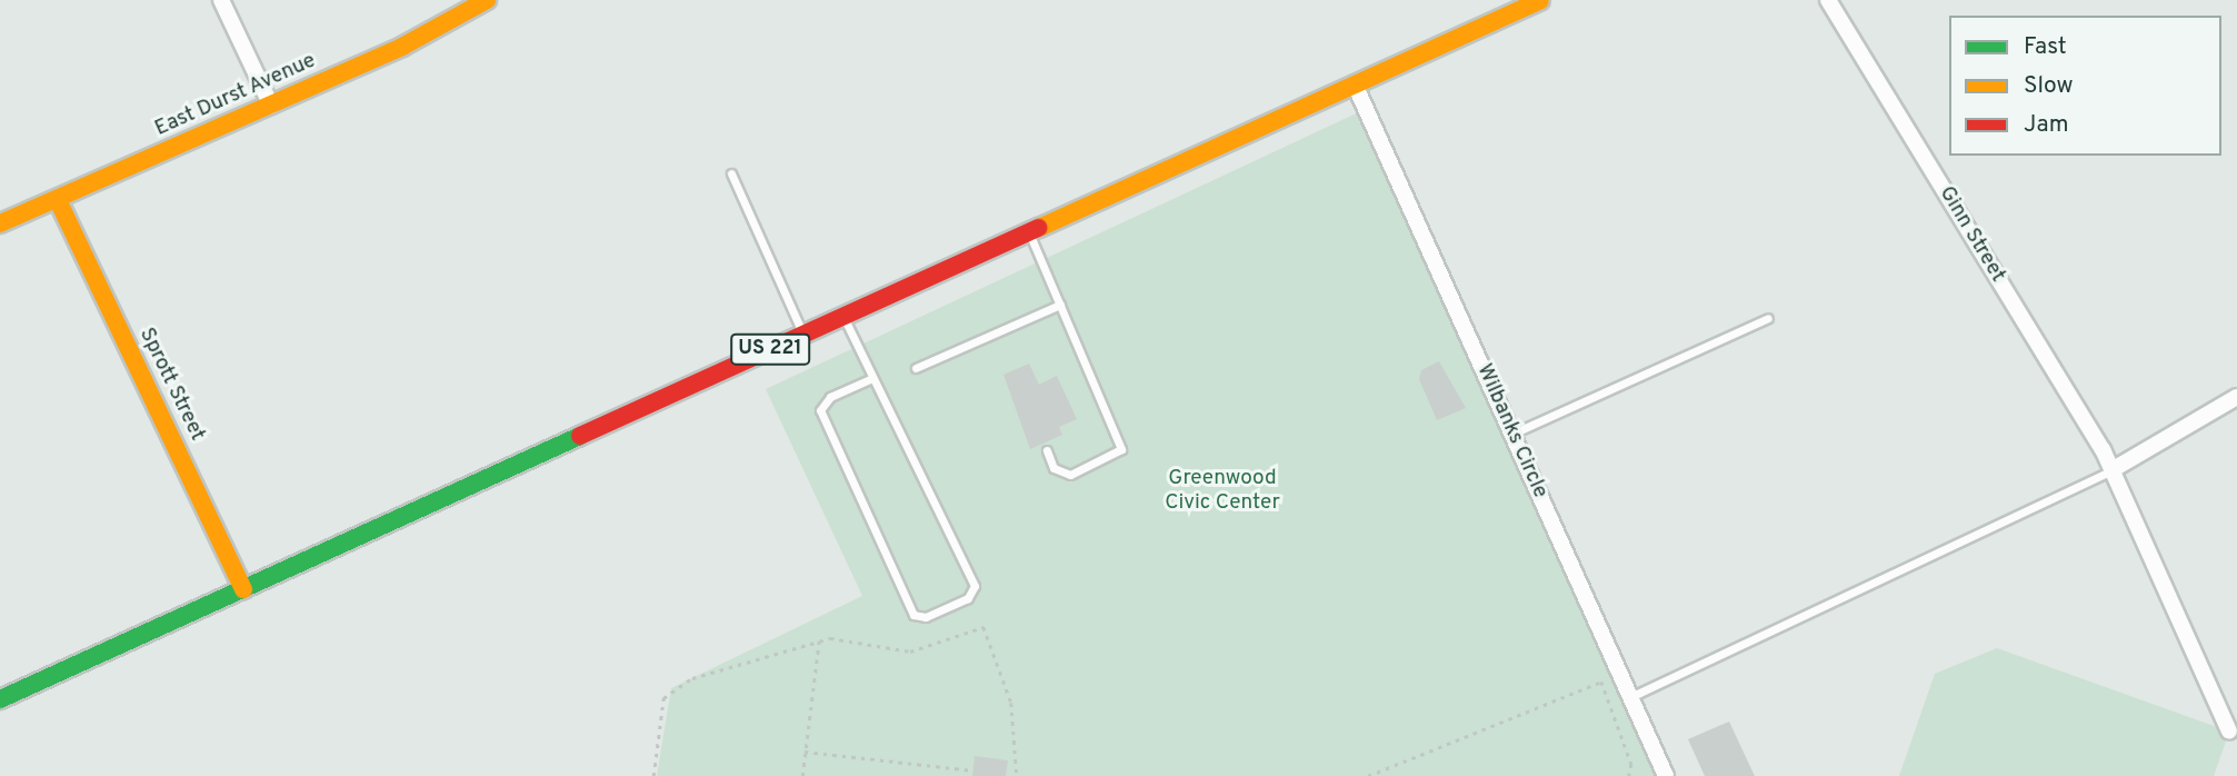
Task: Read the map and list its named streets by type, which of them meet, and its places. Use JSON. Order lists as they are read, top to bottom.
{
  "streets": {
    "main road": ["East Durst Avenue", "US 221", "Sprott Street"],
    "street": ["Ginn Street", "Wilbanks Circle"]
  },
  "crossings": [
    ["East Durst Avenue", "Sprott Street"],
    ["US 221", "Sprott Street"],
    ["US 221", "Wilbanks Circle"]
  ],
  "parks": ["Greenwood Civic Center"],
  "legend": ["Fast", "Slow", "Jam"]
}
